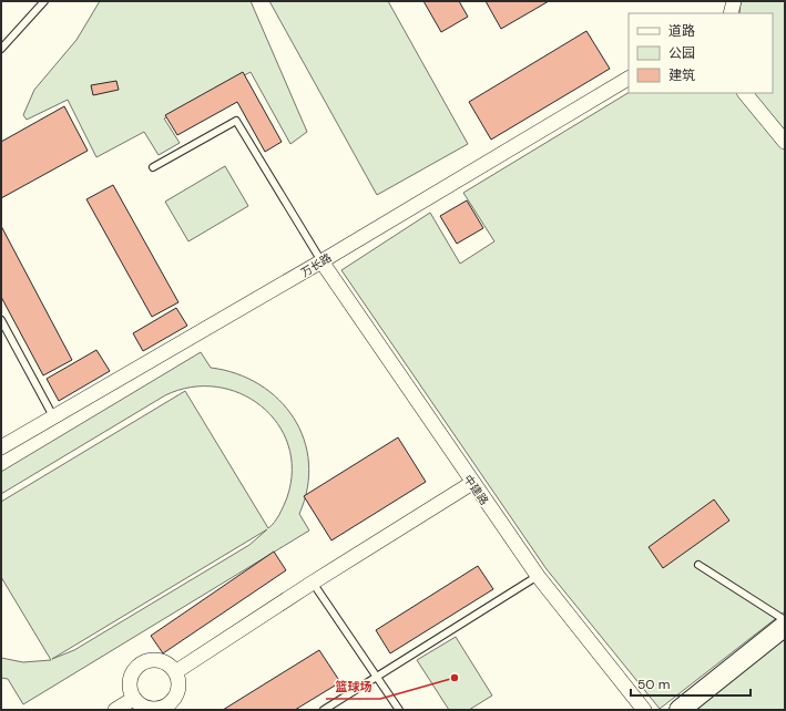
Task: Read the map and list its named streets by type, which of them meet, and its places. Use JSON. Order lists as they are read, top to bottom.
{
  "streets": {
    "street": ["万长路", "中建路"]
  },
  "crossings": [
    ["万长路", "中建路"]
  ],
  "places": ["篮球场"],
  "legend": ["道路", "公园", "建筑"],
  "scale_bar": "50 m"
}
